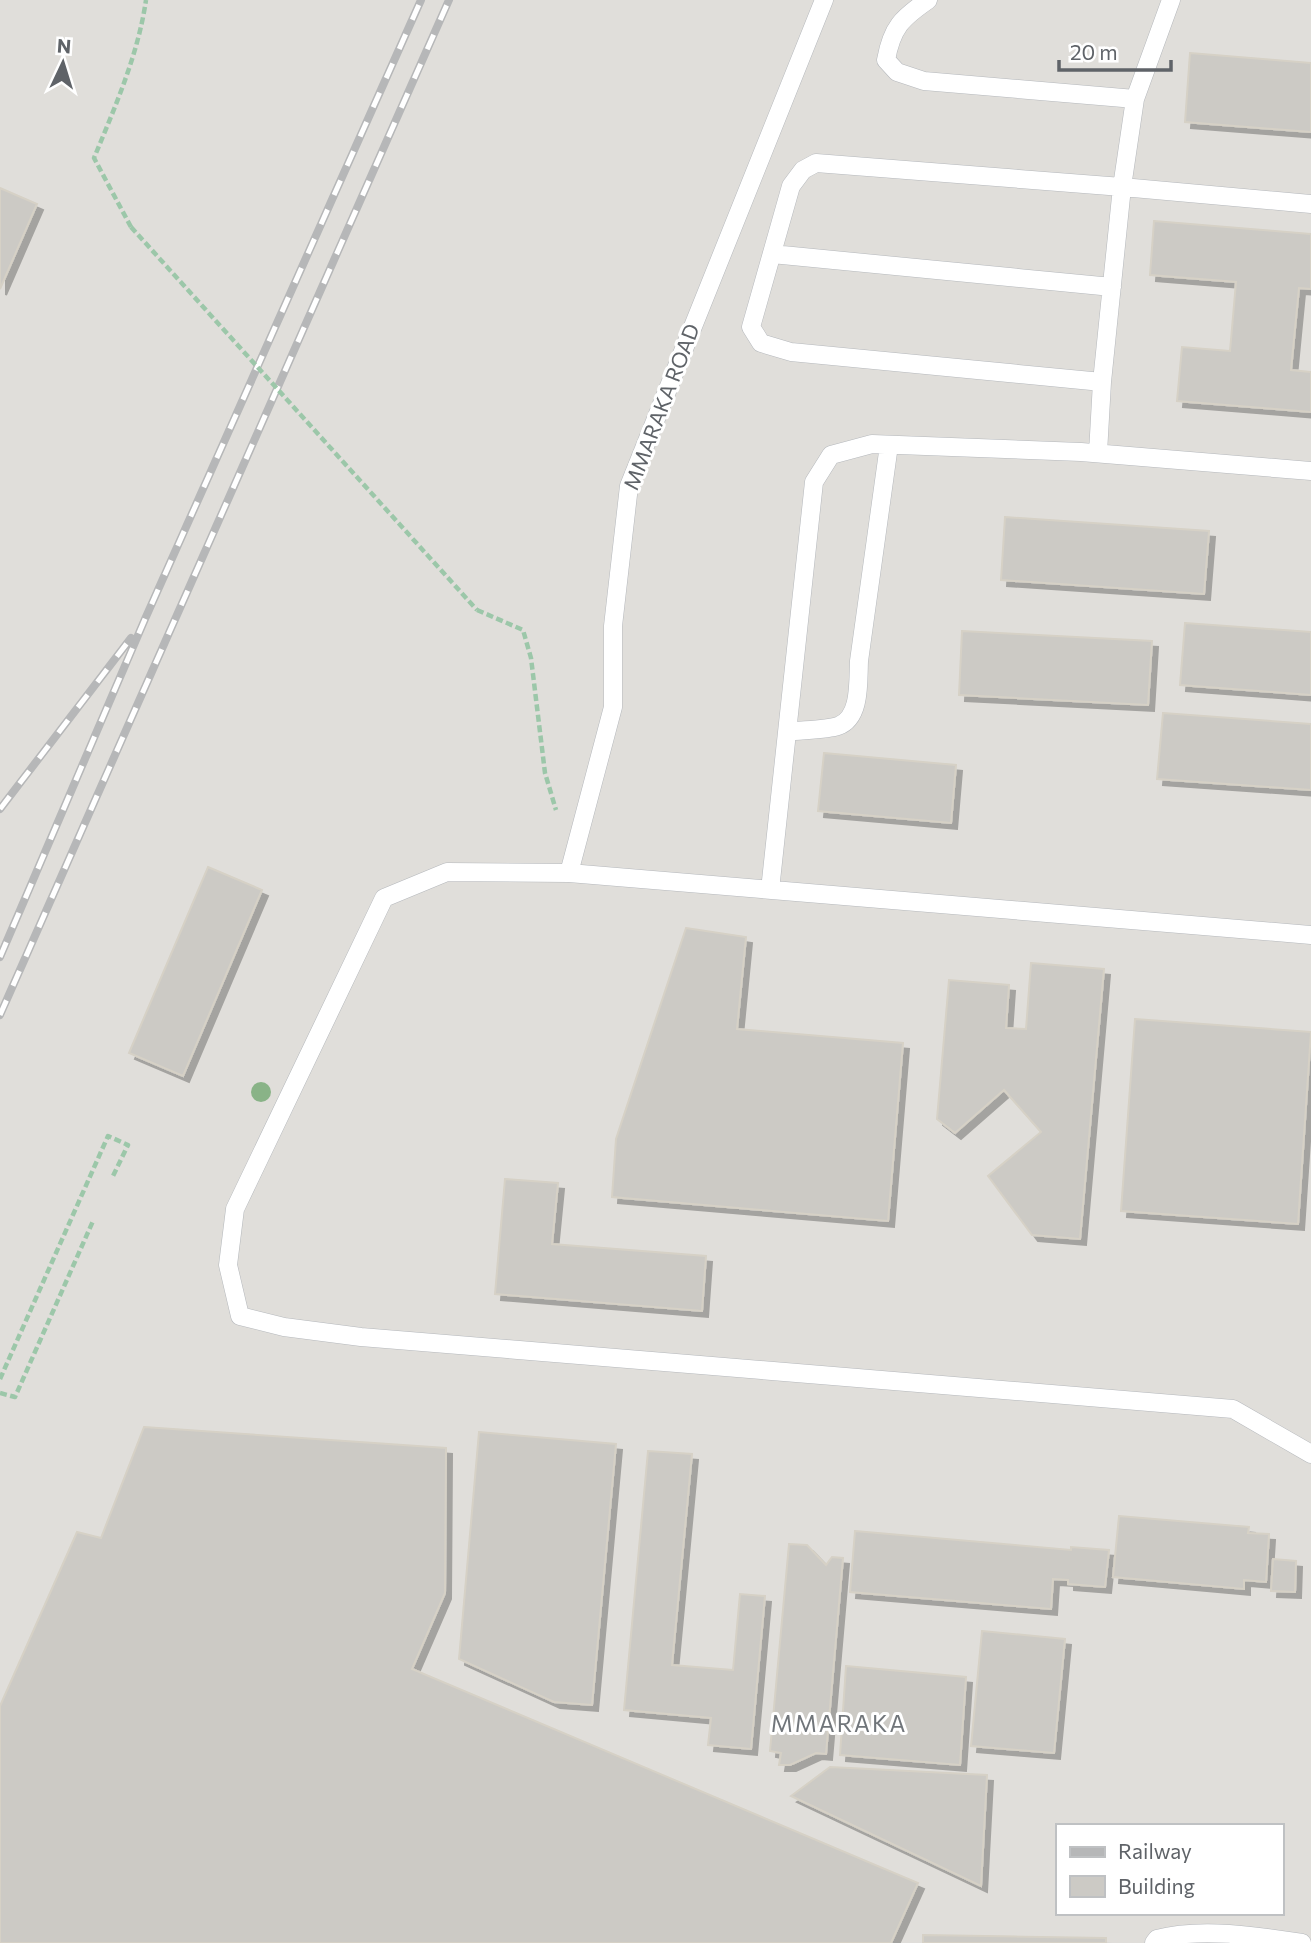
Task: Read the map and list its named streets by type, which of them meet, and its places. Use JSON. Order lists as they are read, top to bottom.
{
  "streets": {
    "lane": ["MMARAKA ROAD"]
  },
  "districts": ["MMARAKA"],
  "legend": ["Railway", "Building"],
  "scale_bar": "20 m",
  "north": "top"
}
